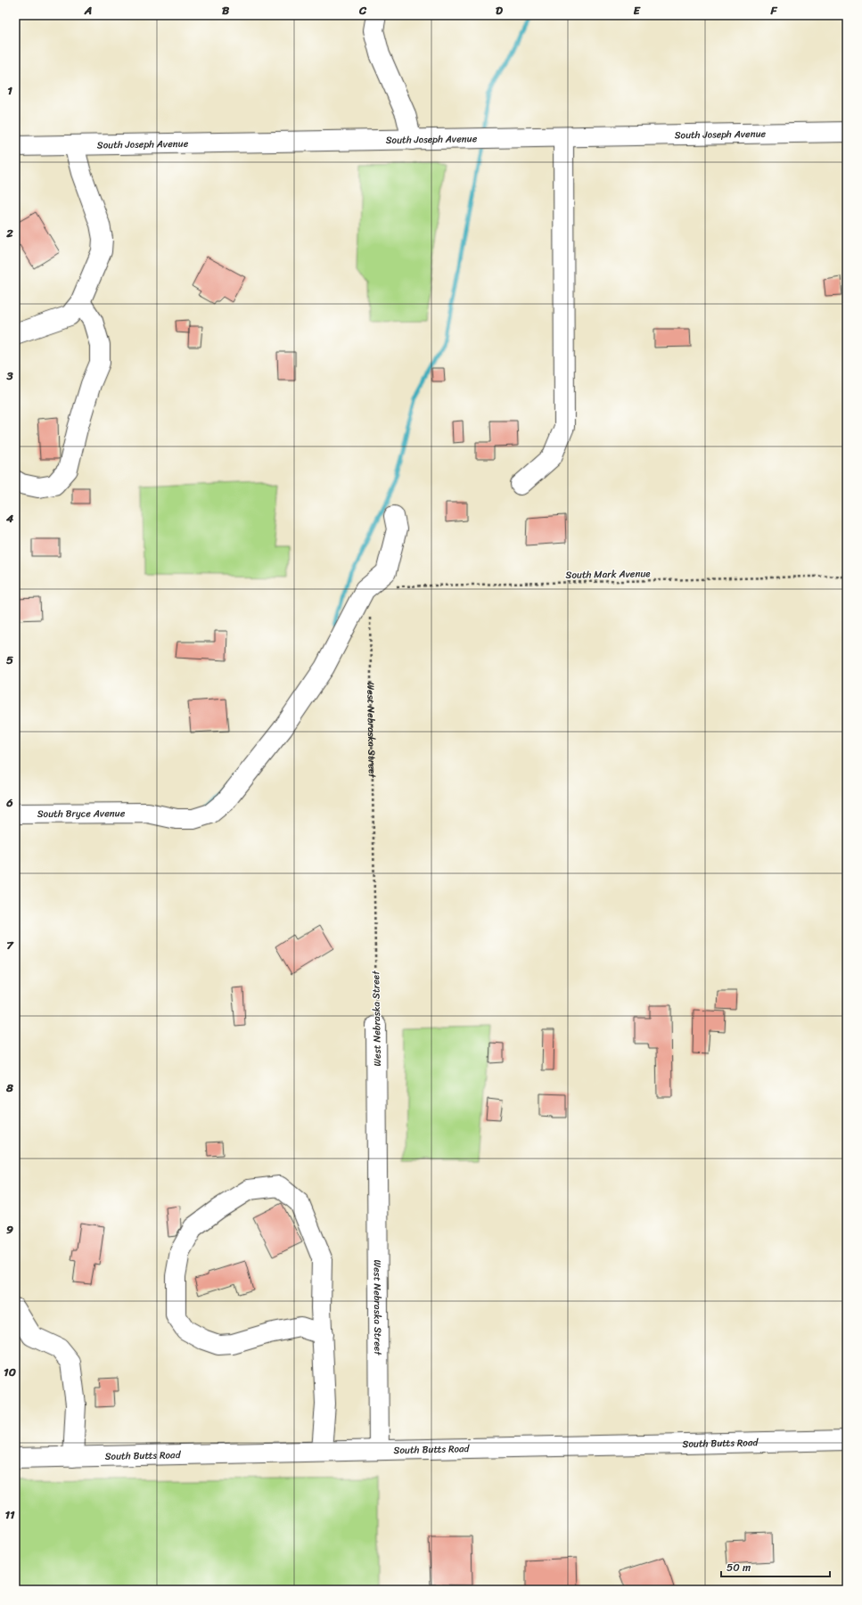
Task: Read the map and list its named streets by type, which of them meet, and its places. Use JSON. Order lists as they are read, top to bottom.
{
  "streets": {
    "street": [
      "South Joseph Avenue",
      "West Nebraska Street",
      "South Bryce Avenue",
      "South Butts Road"
    ],
    "path": ["South Mark Avenue"]
  },
  "crossings": [
    ["South Mark Avenue", "South Bryce Avenue"],
    ["West Nebraska Street", "South Butts Road"]
  ],
  "scale_bar": "50 m",
  "grid": {
    "columns": [
      "A",
      "B",
      "C",
      "D",
      "E",
      "F"
    ],
    "rows": [
      "1",
      "2",
      "3",
      "4",
      "5",
      "6",
      "7",
      "8",
      "9",
      "10",
      "11"
    ]
  }
}
